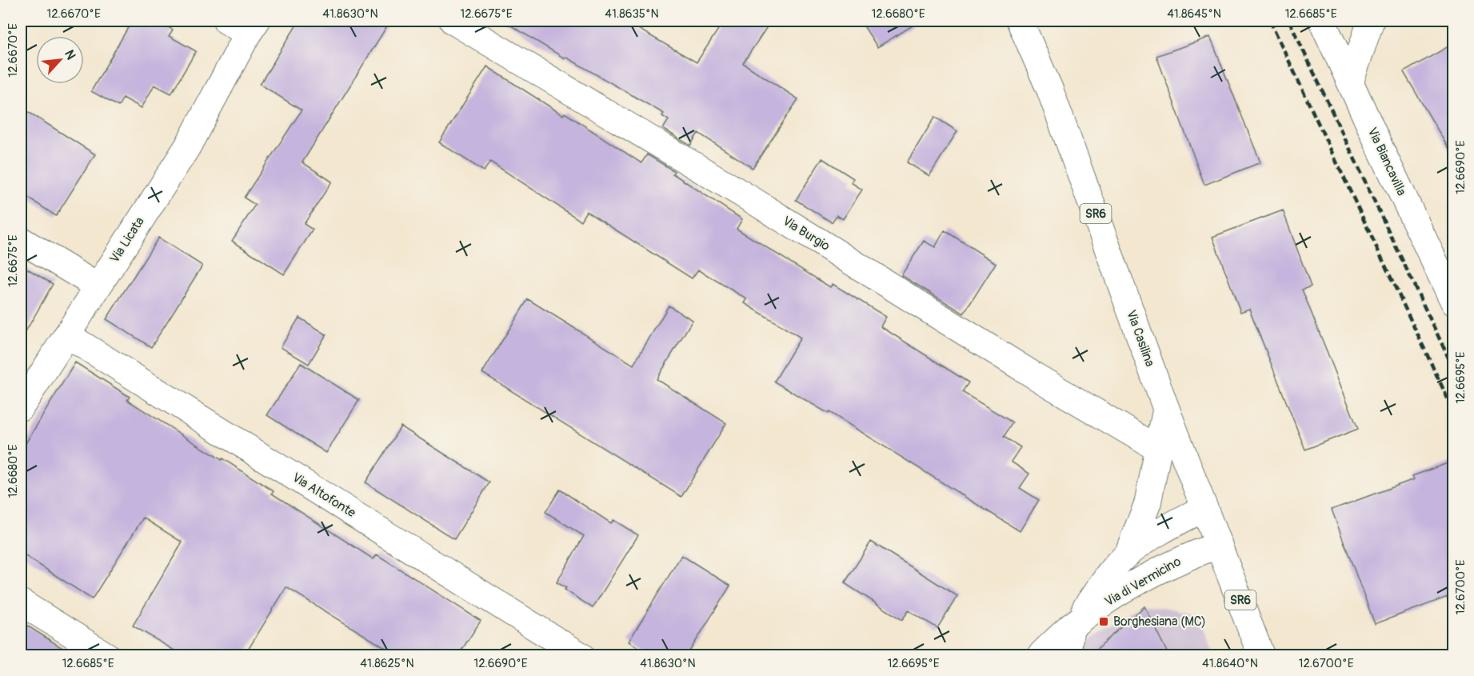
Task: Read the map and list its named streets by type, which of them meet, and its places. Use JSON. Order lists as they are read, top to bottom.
{
  "streets": {
    "street": [
      "Via Biancavilla",
      "SR6",
      "Via Burgio",
      "Via Licata",
      "Via Casilina",
      "Via Altofonte",
      "Via di Vermicino"
    ]
  },
  "crossings": [
    ["Via Burgio", "Via di Vermicino"],
    ["Via Licata", "Via Altofonte"],
    ["Via Casilina", "Via di Vermicino"]
  ],
  "places": {
    "transit": ["Borghesiana (MC)"]
  },
  "north": "top right",
  "coordinates": [
    "12.6670°E",
    "41.8630°N",
    "12.6675°E",
    "41.8635°N",
    "12.6680°E",
    "41.8645°N",
    "12.6685°E",
    "12.6690°E",
    "12.6695°E",
    "12.6700°E",
    "41.8625°N",
    "41.8640°N"
  ]
}
